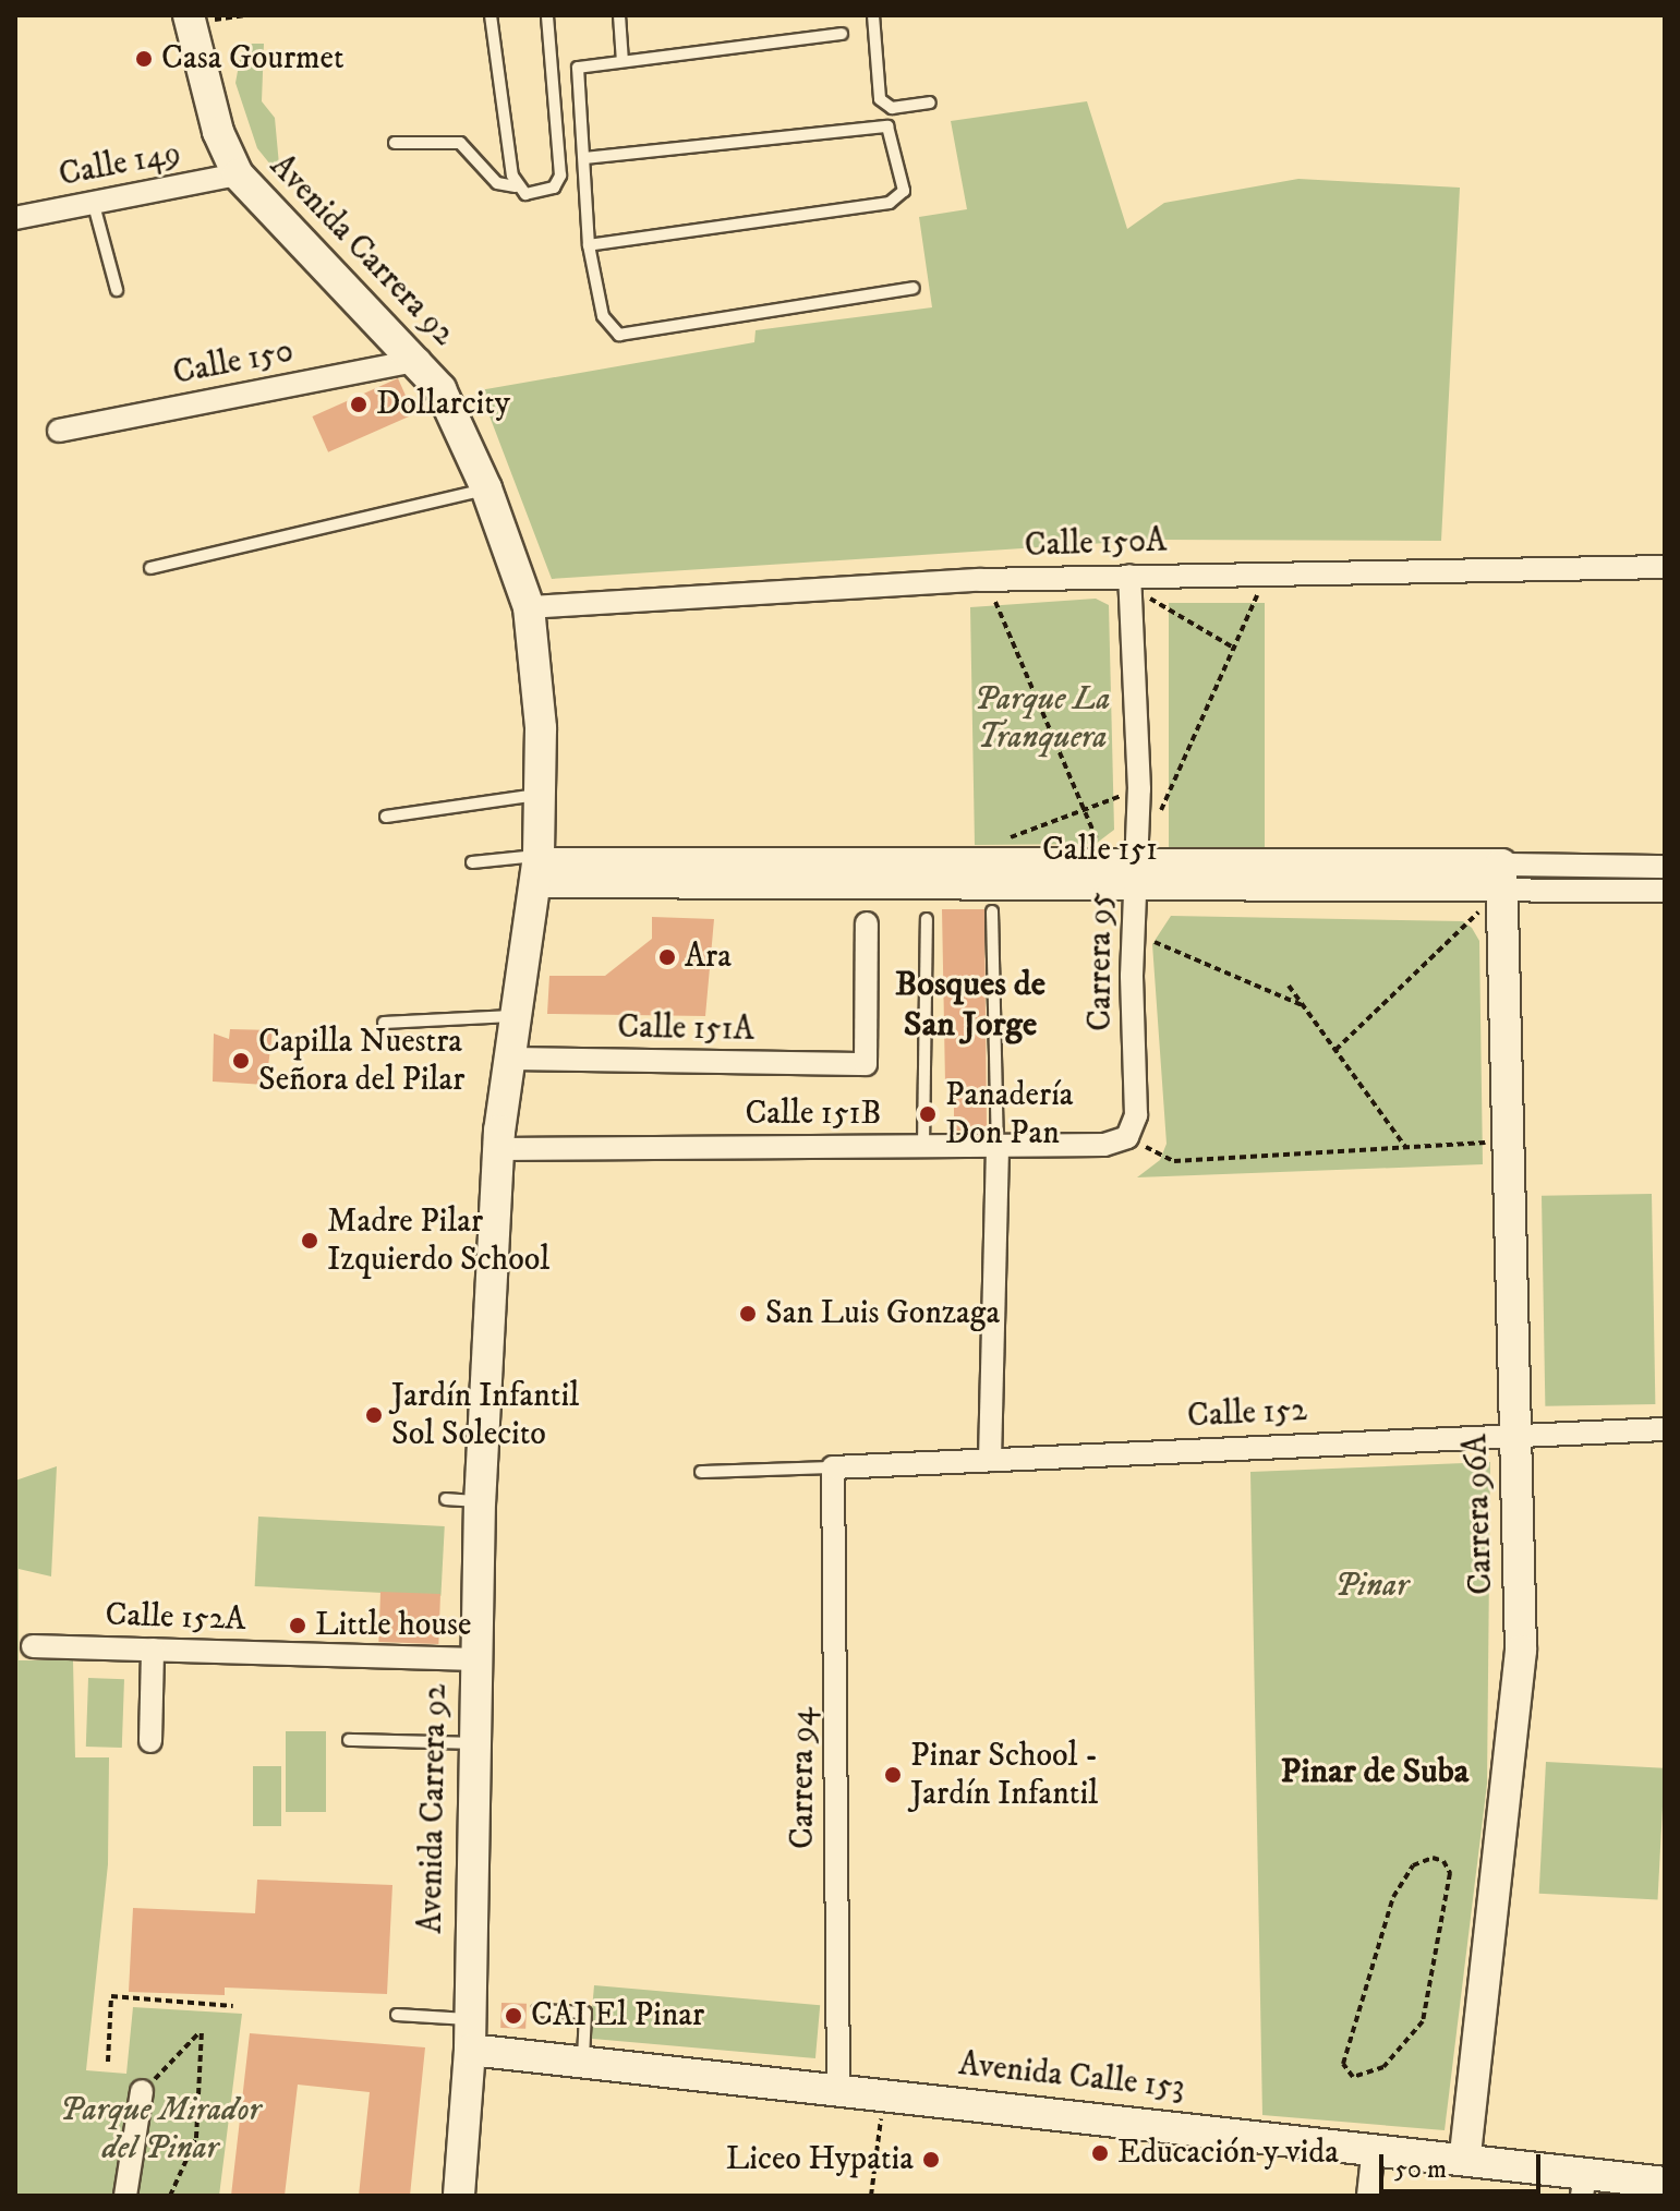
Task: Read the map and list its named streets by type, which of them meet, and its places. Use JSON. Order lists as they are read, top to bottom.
{
  "streets": {
    "main road": [
      "Avenida Carrera 92",
      "Calle 151",
      "Carrera 96A",
      "Avenida Calle 153"
    ],
    "street": [
      "Calle 149",
      "Calle 150",
      "Calle 150A",
      "Carrera 95",
      "Calle 151A",
      "Calle 151B",
      "Calle 152",
      "Calle 152A",
      "Carrera 94"
    ]
  },
  "crossings": [
    ["Calle 149", "Avenida Carrera 92"],
    ["Avenida Carrera 92", "Calle 150"],
    ["Avenida Carrera 92", "Calle 150A"],
    ["Avenida Carrera 92", "Calle 151"],
    ["Avenida Carrera 92", "Calle 151A"],
    ["Avenida Carrera 92", "Calle 151B"],
    ["Avenida Carrera 92", "Calle 152A"],
    ["Avenida Carrera 92", "Avenida Calle 153"],
    ["Calle 150A", "Carrera 95"],
    ["Calle 151", "Carrera 95"],
    ["Calle 151", "Carrera 96A"],
    ["Carrera 95", "Calle 151B"],
    ["Calle 152", "Carrera 96A"],
    ["Calle 152", "Carrera 94"],
    ["Carrera 96A", "Avenida Calle 153"],
    ["Carrera 94", "Avenida Calle 153"]
  ],
  "districts": ["Bosques de San Jorge", "Pinar de Suba"],
  "parks": ["Parque La Tranquera", "Pinar", "Parque Mirador del Pinar"],
  "places": [
    "Casa Gourmet",
    "Dollarcity",
    "Ara",
    "Capilla Nuestra Señora del Pilar",
    "Panadería Don Pan",
    "Madre Pilar Izquierdo School",
    "San Luis Gonzaga",
    "Jardín Infantil Sol Solecito",
    "Little house",
    "Pinar School - Jardín Infantil",
    "CAI El Pinar",
    "Educación y vida",
    "Liceo Hypatia"
  ],
  "scale_bar": "50 m"
}
